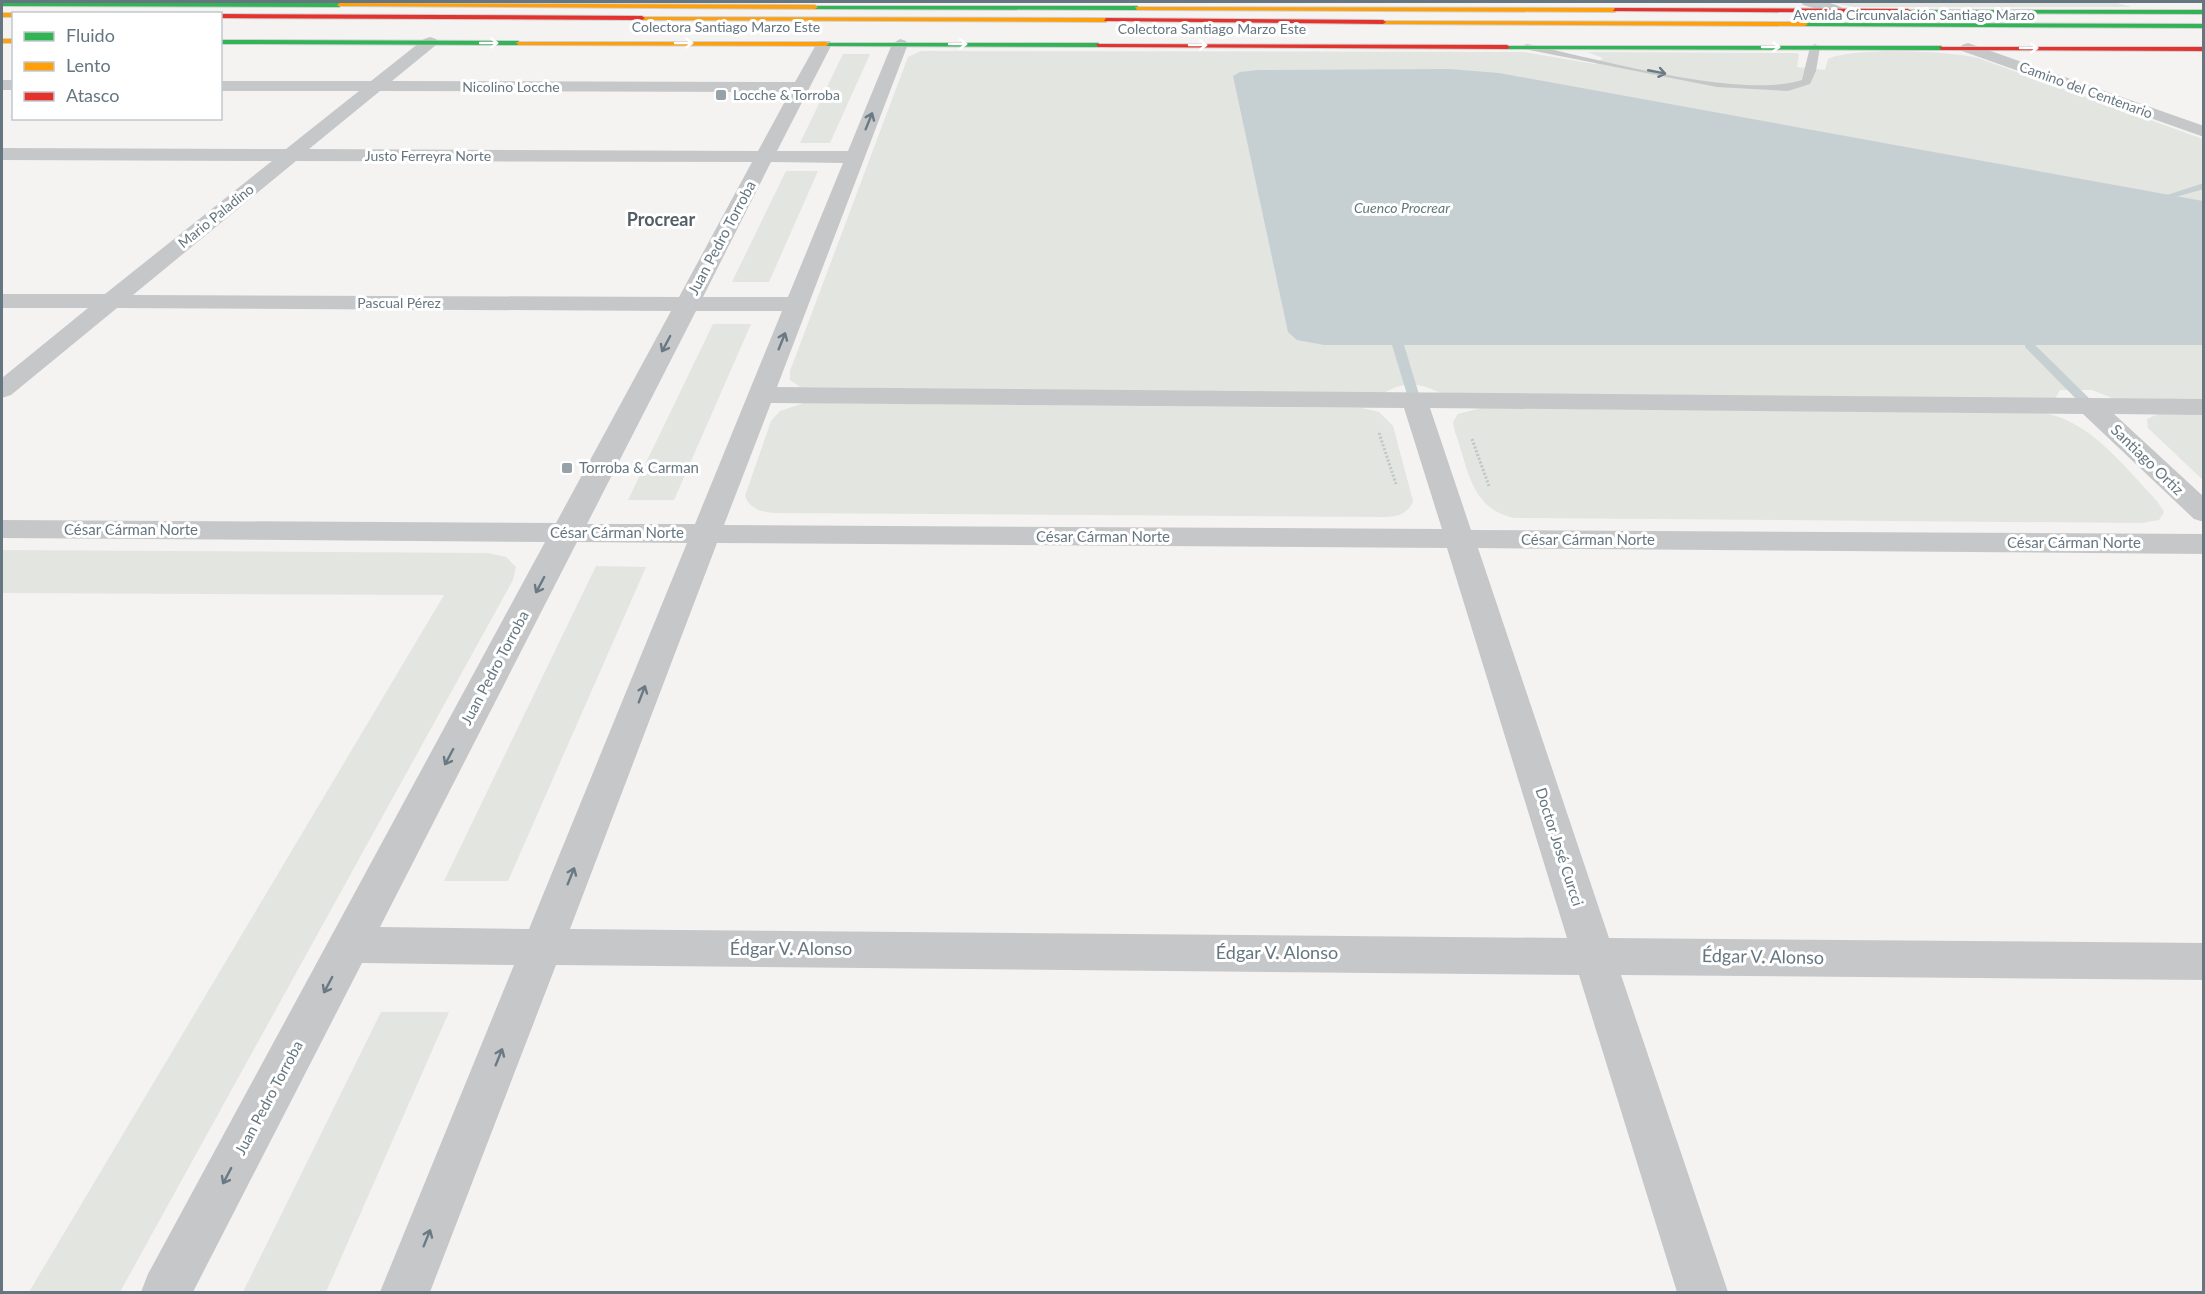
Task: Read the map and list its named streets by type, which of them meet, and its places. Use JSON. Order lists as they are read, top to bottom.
{
  "streets": {
    "main road": ["Avenida Circunvalación Santiago Marzo", "Colectora Santiago Marzo Este"],
    "street": [
      "Nicolino Locche",
      "Camino del Centenario",
      "Justo Ferreyra Norte",
      "Mario Paladino",
      "Juan Pedro Torroba",
      "Pascual Pérez",
      "Santiago Ortiz",
      "César Cárman Norte",
      "Doctor José Curcci",
      "Édgar V. Alonso"
    ]
  },
  "crossings": [
    ["Avenida Circunvalación Santiago Marzo", "Colectora Santiago Marzo Este"],
    ["Colectora Santiago Marzo Este", "Camino del Centenario"],
    ["Colectora Santiago Marzo Este", "Mario Paladino"],
    ["Colectora Santiago Marzo Este", "Juan Pedro Torroba"],
    ["Nicolino Locche", "Mario Paladino"],
    ["Nicolino Locche", "Juan Pedro Torroba"],
    ["Justo Ferreyra Norte", "Mario Paladino"],
    ["Justo Ferreyra Norte", "Juan Pedro Torroba"],
    ["Mario Paladino", "Pascual Pérez"],
    ["Juan Pedro Torroba", "Pascual Pérez"],
    ["Juan Pedro Torroba", "César Cárman Norte"],
    ["Juan Pedro Torroba", "Édgar V. Alonso"],
    ["César Cárman Norte", "Doctor José Curcci"],
    ["Doctor José Curcci", "Édgar V. Alonso"]
  ],
  "districts": ["Procrear"],
  "water": ["Cuenco Procrear"],
  "places": {
    "transit": ["Locche & Torroba", "Torroba & Carman"]
  },
  "legend": ["Fluido", "Lento", "Atasco"]
}
